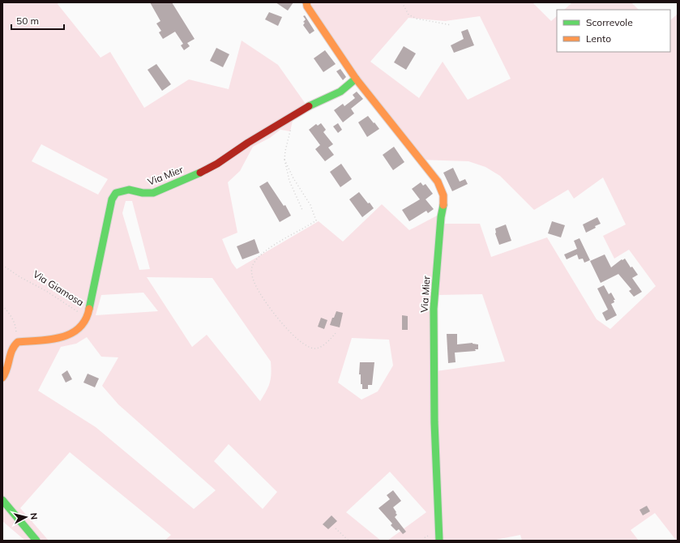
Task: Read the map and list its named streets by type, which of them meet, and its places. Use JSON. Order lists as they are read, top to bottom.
{
  "streets": {
    "street": ["Via Mier", "Via Giamosa"]
  },
  "crossings": [
    ["Via Mier", "Via Giamosa"]
  ],
  "legend": ["Scorrevole", "Lento"],
  "scale_bar": "50 m",
  "north": "right"
}
